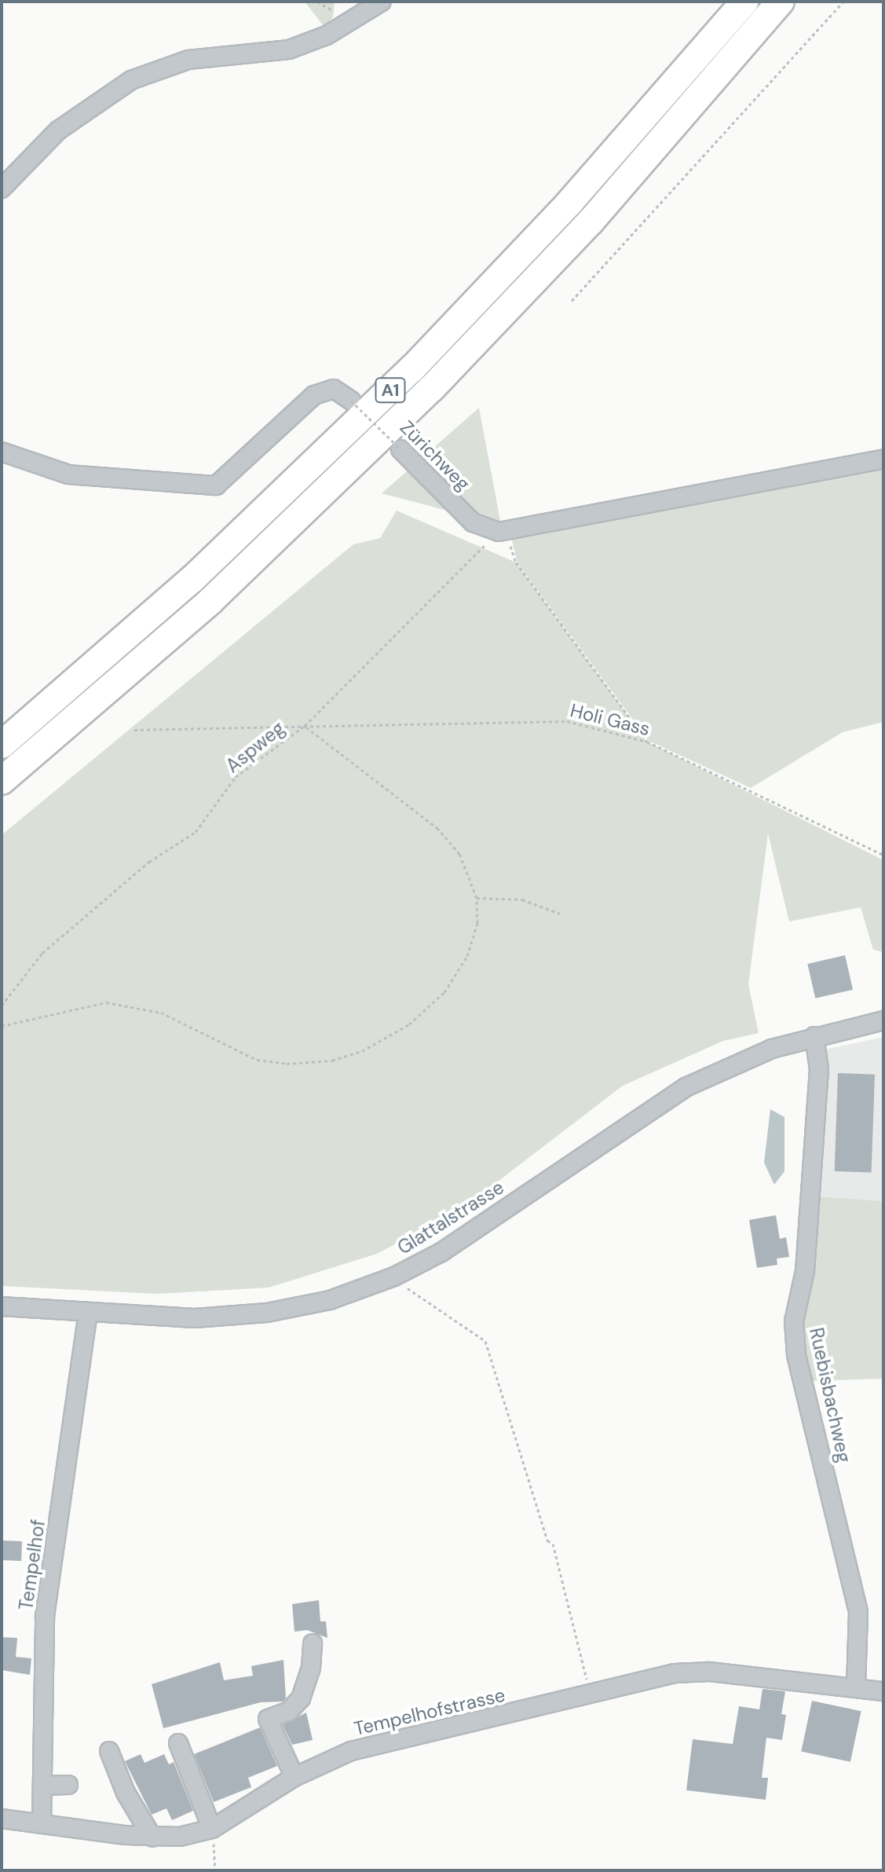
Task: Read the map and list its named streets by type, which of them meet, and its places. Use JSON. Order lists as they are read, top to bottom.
{
  "streets": {
    "highway": ["A1"],
    "street": [
      "Zürichweg",
      "Glattalstrasse",
      "Ruebisbachweg",
      "Tempelhof",
      "Tempelhofstrasse"
    ],
    "path": ["Holi Gass", "Aspweg"]
  },
  "crossings": [
    ["Zürichweg", "Aspweg"],
    ["Holi Gass", "Aspweg"],
    ["Glattalstrasse", "Ruebisbachweg"],
    ["Glattalstrasse", "Tempelhof"],
    ["Ruebisbachweg", "Tempelhofstrasse"],
    ["Tempelhof", "Tempelhofstrasse"]
  ]
}
